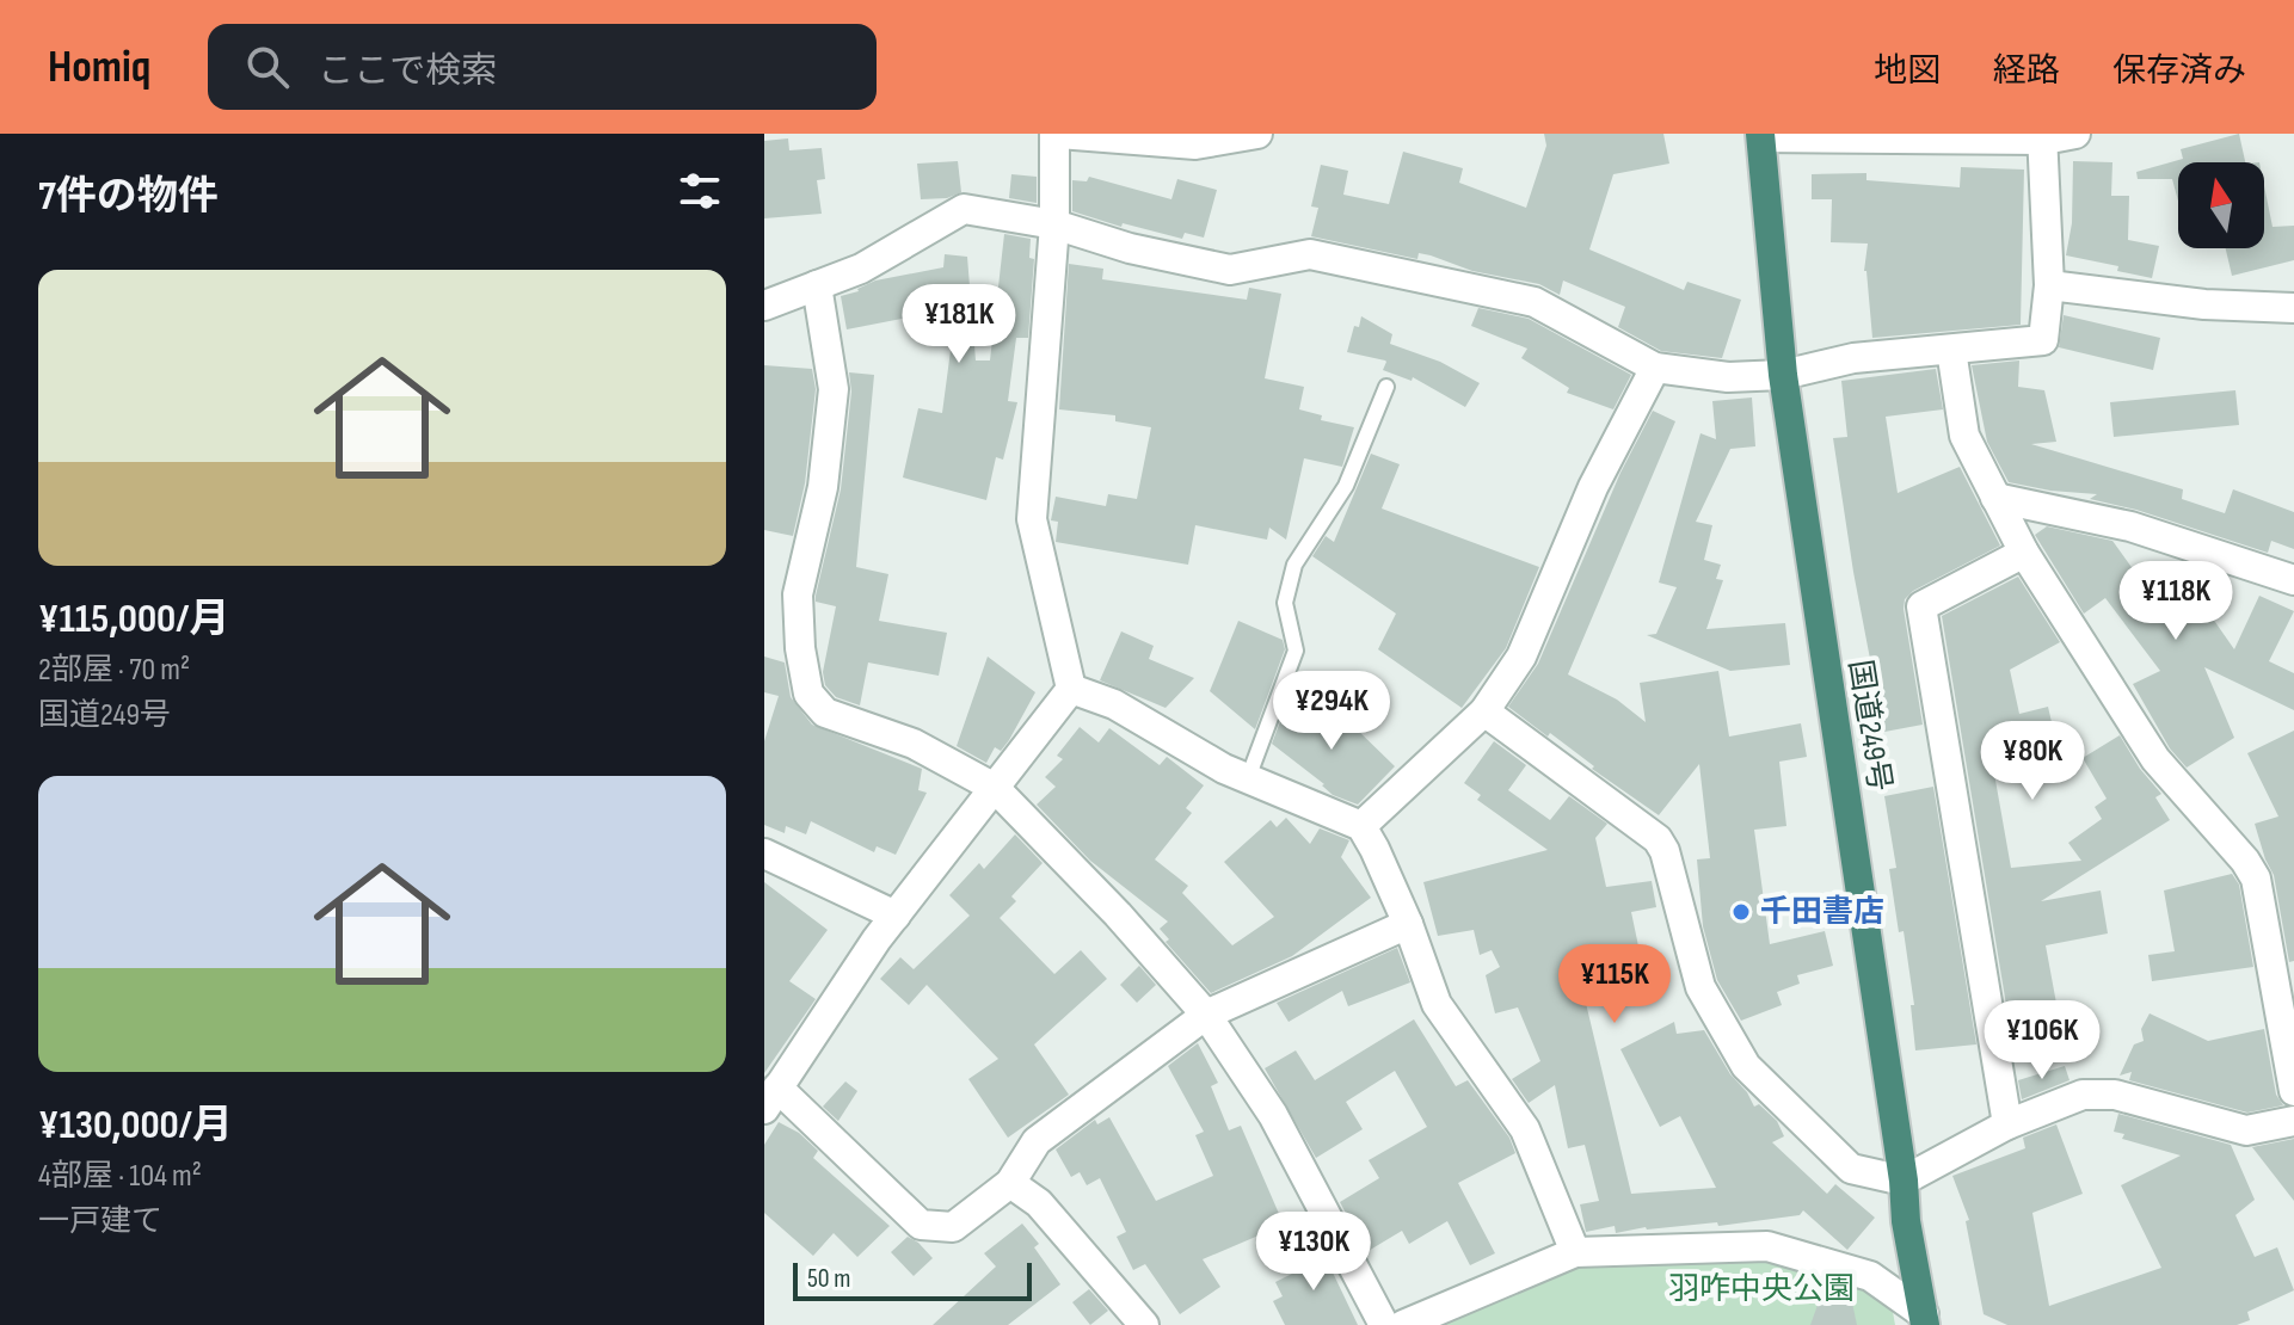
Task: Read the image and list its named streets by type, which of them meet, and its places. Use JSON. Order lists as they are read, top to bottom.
{
  "streets": {
    "highway": ["国道249号"]
  },
  "parks": ["羽咋中央公園"],
  "places": ["千田書店"],
  "scale_bar": "50 m",
  "north": "top",
  "page": {
    "header": "Homiq",
    "search": "ここで検索",
    "nav": ["地図", "経路", "保存済み"],
    "heading": "7件の物件",
    "list": [
      {
        "name": "¥115,000/月",
        "note": "2部屋 · 70 m² · 国道249号"
      },
      {
        "name": "¥130,000/月",
        "note": "4部屋 · 104 m² · 一戸建て"
      }
    ],
    "price": [
      "¥181K",
      "¥118K",
      "¥294K",
      "¥80K",
      "¥115K",
      "¥106K",
      "¥130K"
    ],
    "scale": "50 m"
  }
}
